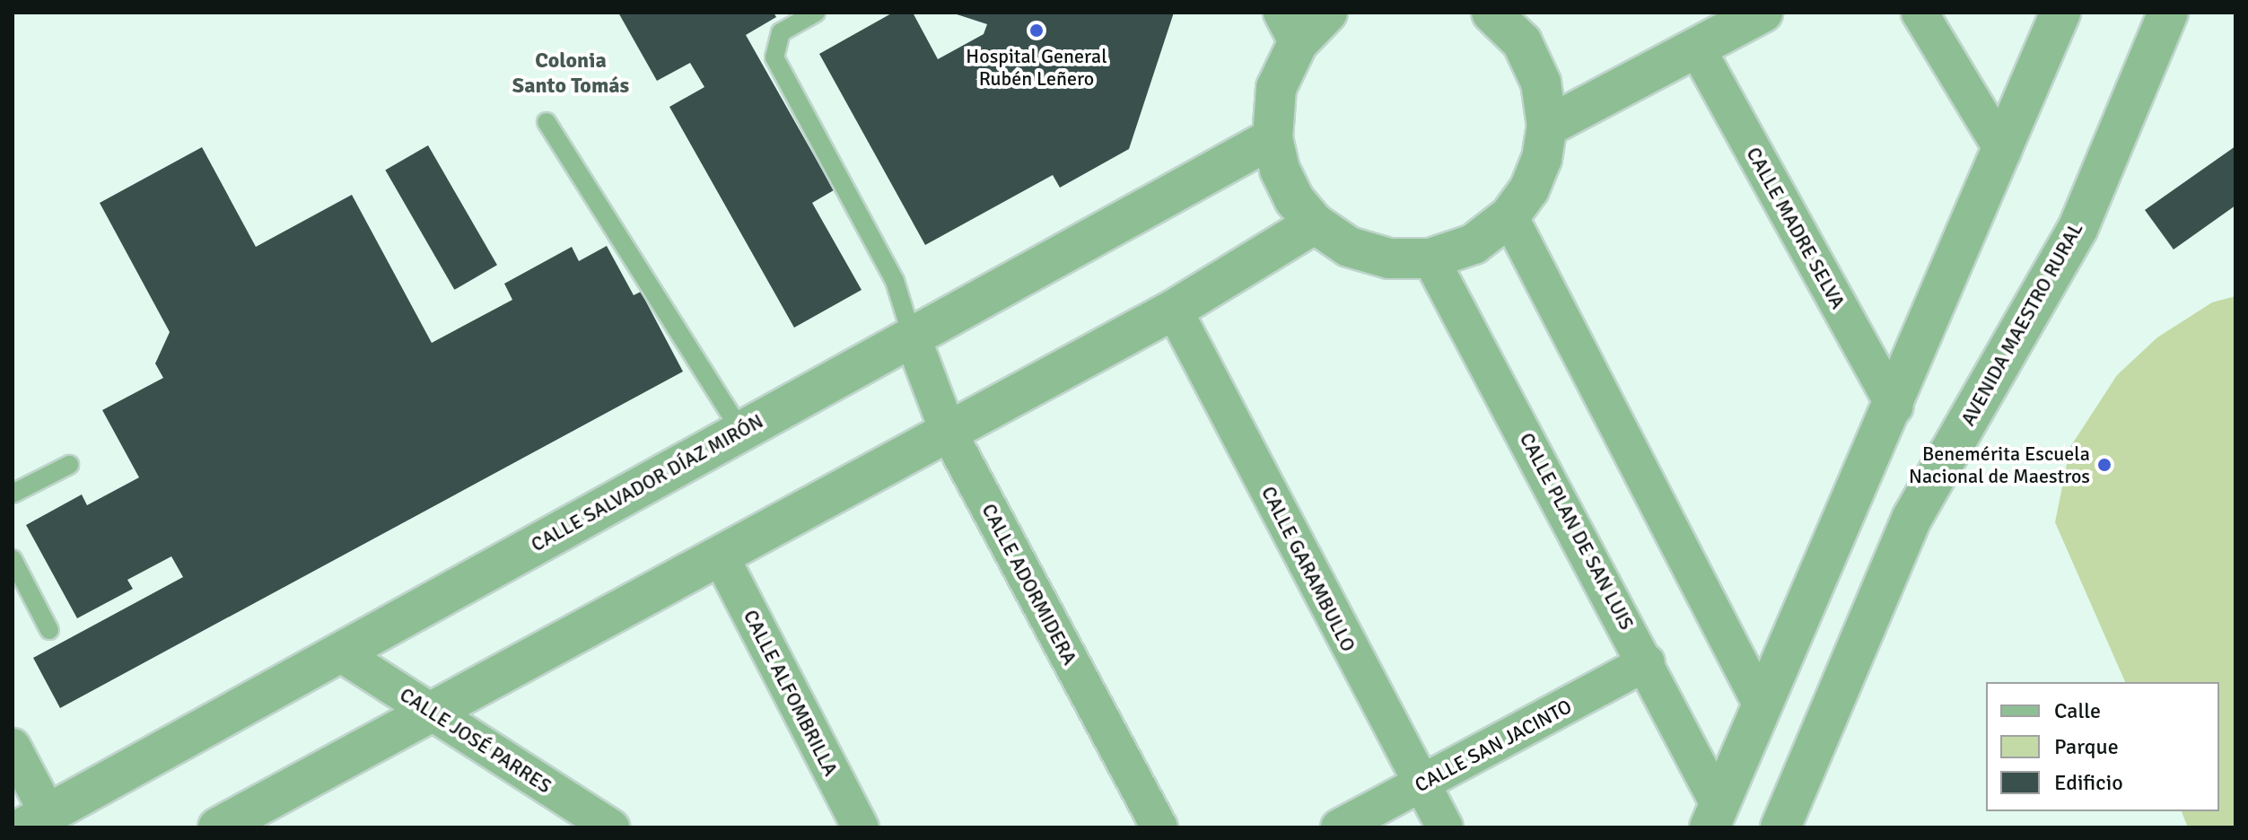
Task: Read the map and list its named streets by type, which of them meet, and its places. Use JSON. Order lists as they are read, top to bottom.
{
  "streets": {
    "street": [
      "CALLE MADRE SELVA",
      "AVENIDA MAESTRO RURAL",
      "CALLE SALVADOR DÍAZ MIRÓN",
      "CALLE PLAN DE SAN LUIS",
      "CALLE GARAMBULLO",
      "CALLE ADORMIDERA",
      "CALLE ALFOMBRILLA",
      "CALLE JOSÉ PARRES",
      "CALLE SAN JACINTO"
    ]
  },
  "crossings": [
    ["CALLE SALVADOR DÍAZ MIRÓN", "CALLE ADORMIDERA"],
    ["CALLE SALVADOR DÍAZ MIRÓN", "CALLE JOSÉ PARRES"],
    ["CALLE PLAN DE SAN LUIS", "CALLE SAN JACINTO"],
    ["CALLE GARAMBULLO", "CALLE SAN JACINTO"]
  ],
  "districts": ["Colonia Santo Tomás"],
  "places": ["Hospital General Rubén Leñero", "Benemérita Escuela Nacional de Maestros"],
  "legend": ["Calle", "Parque", "Edificio"]
}
